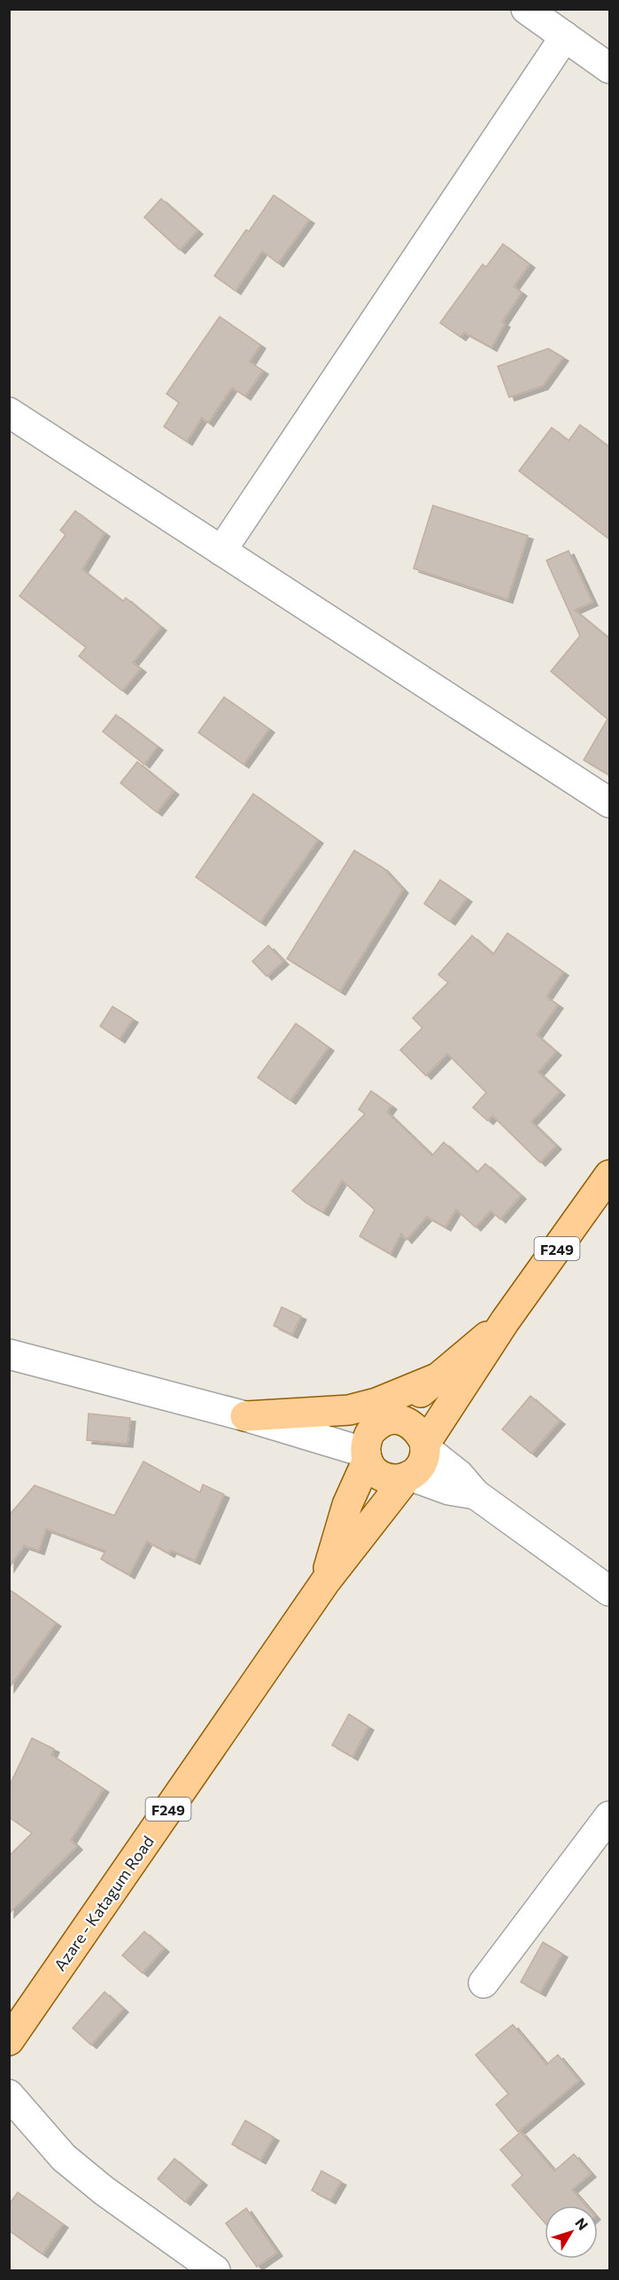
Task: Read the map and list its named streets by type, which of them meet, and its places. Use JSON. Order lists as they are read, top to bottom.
{
  "streets": {
    "main road": ["F249", "Azare - Katagum Road"]
  },
  "north": "top right"
}
